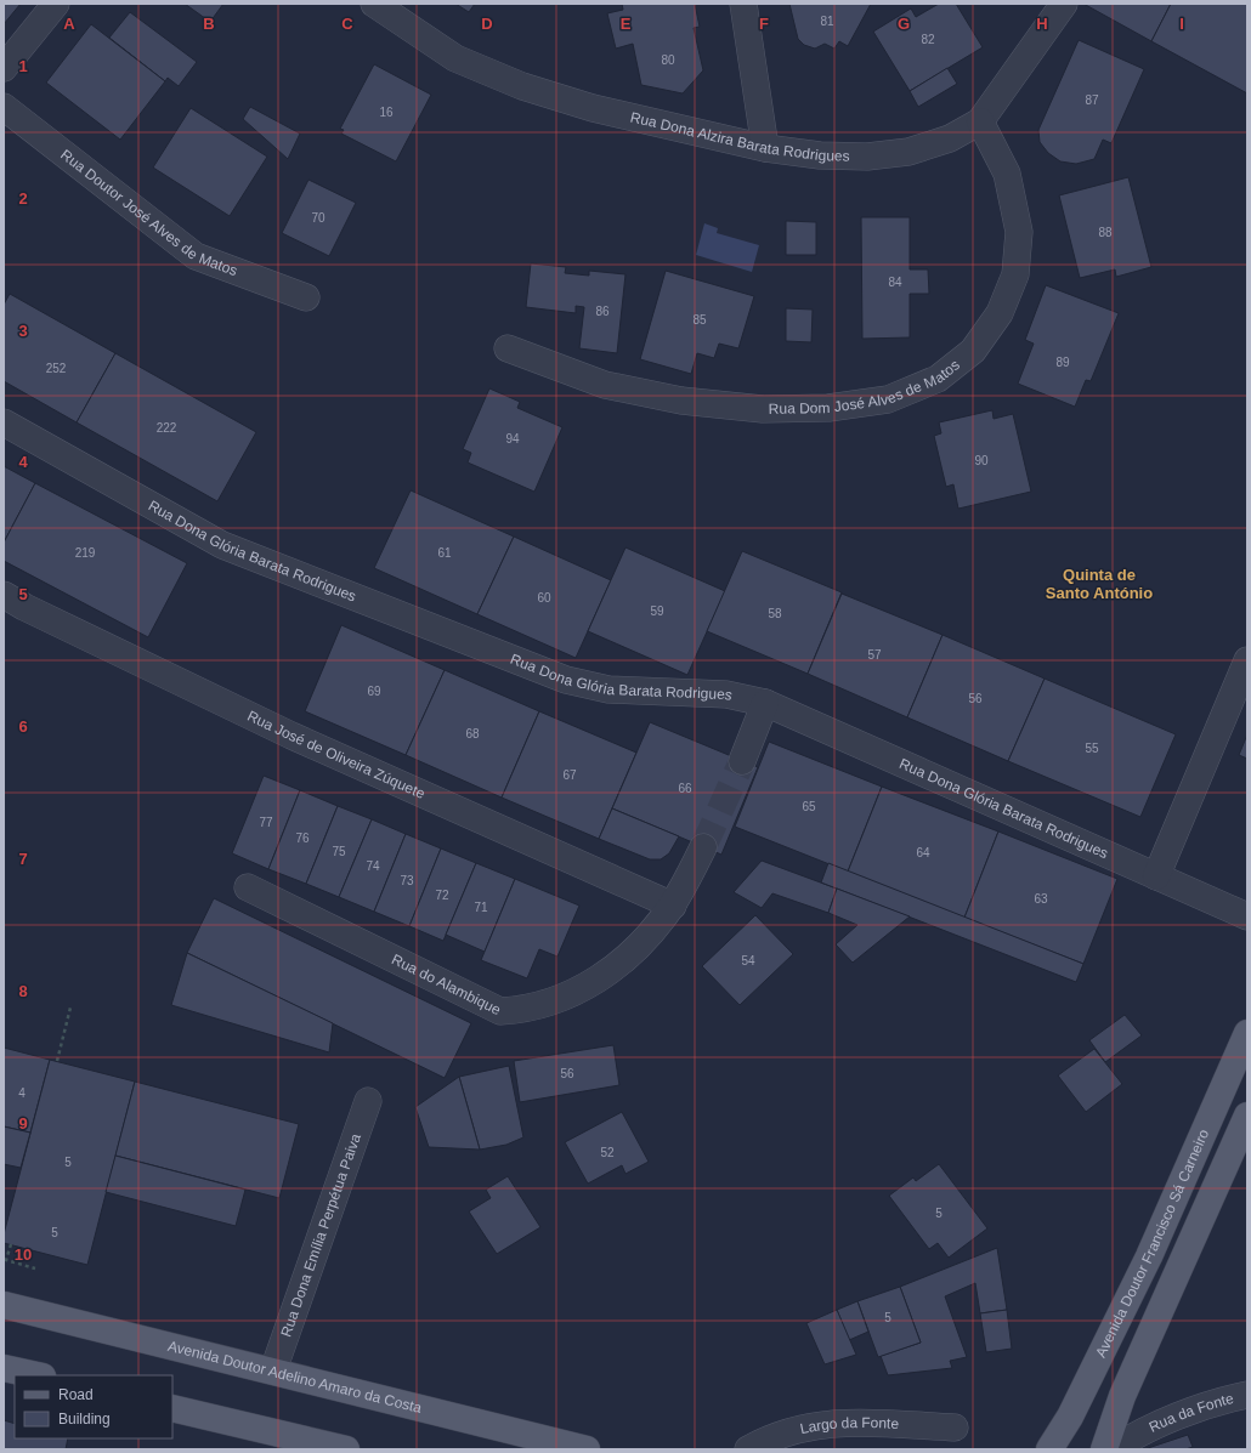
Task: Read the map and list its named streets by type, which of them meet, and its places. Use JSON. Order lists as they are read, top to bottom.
{
  "streets": {
    "main road": ["Avenida Doutor Francisco Sá Carneiro", "Avenida Doutor Adelino Amaro da Costa"],
    "street": [
      "Rua Dona Alzira Barata Rodrigues",
      "Rua Doutor José Alves de Matos",
      "Rua Dom José Alves de Matos",
      "Rua Dona Glória Barata Rodrigues",
      "Rua José de Oliveira Zúquete",
      "Rua do Alambique",
      "Rua Dona Emília Perpétua Paiva",
      "Rua da Fonte",
      "Largo da Fonte"
    ]
  },
  "crossings": [
    ["Rua Dona Alzira Barata Rodrigues", "Rua Dom José Alves de Matos"],
    ["Rua José de Oliveira Zúquete", "Rua do Alambique"],
    ["Rua Dona Emília Perpétua Paiva", "Avenida Doutor Adelino Amaro da Costa"]
  ],
  "districts": ["Quinta de Santo António"],
  "house_numbers": [
    "81",
    "82",
    "80",
    "87",
    "16",
    "70",
    "88",
    "84",
    "86",
    "85",
    "89",
    "252",
    "222",
    "94",
    "90",
    "219",
    "61",
    "60",
    "59",
    "58",
    "57",
    "69",
    "56",
    "68",
    "55",
    "67",
    "66",
    "65",
    "77",
    "76",
    "75",
    "64",
    "74",
    "73",
    "72",
    "63",
    "71",
    "54",
    "56",
    "4",
    "52",
    "5",
    "5",
    "5",
    "5"
  ],
  "legend": ["Road", "Building"],
  "grid": {
    "columns": [
      "A",
      "B",
      "C",
      "D",
      "E",
      "F",
      "G",
      "H",
      "I"
    ],
    "rows": [
      "1",
      "2",
      "3",
      "4",
      "5",
      "6",
      "7",
      "8",
      "9",
      "10"
    ]
  }
}
